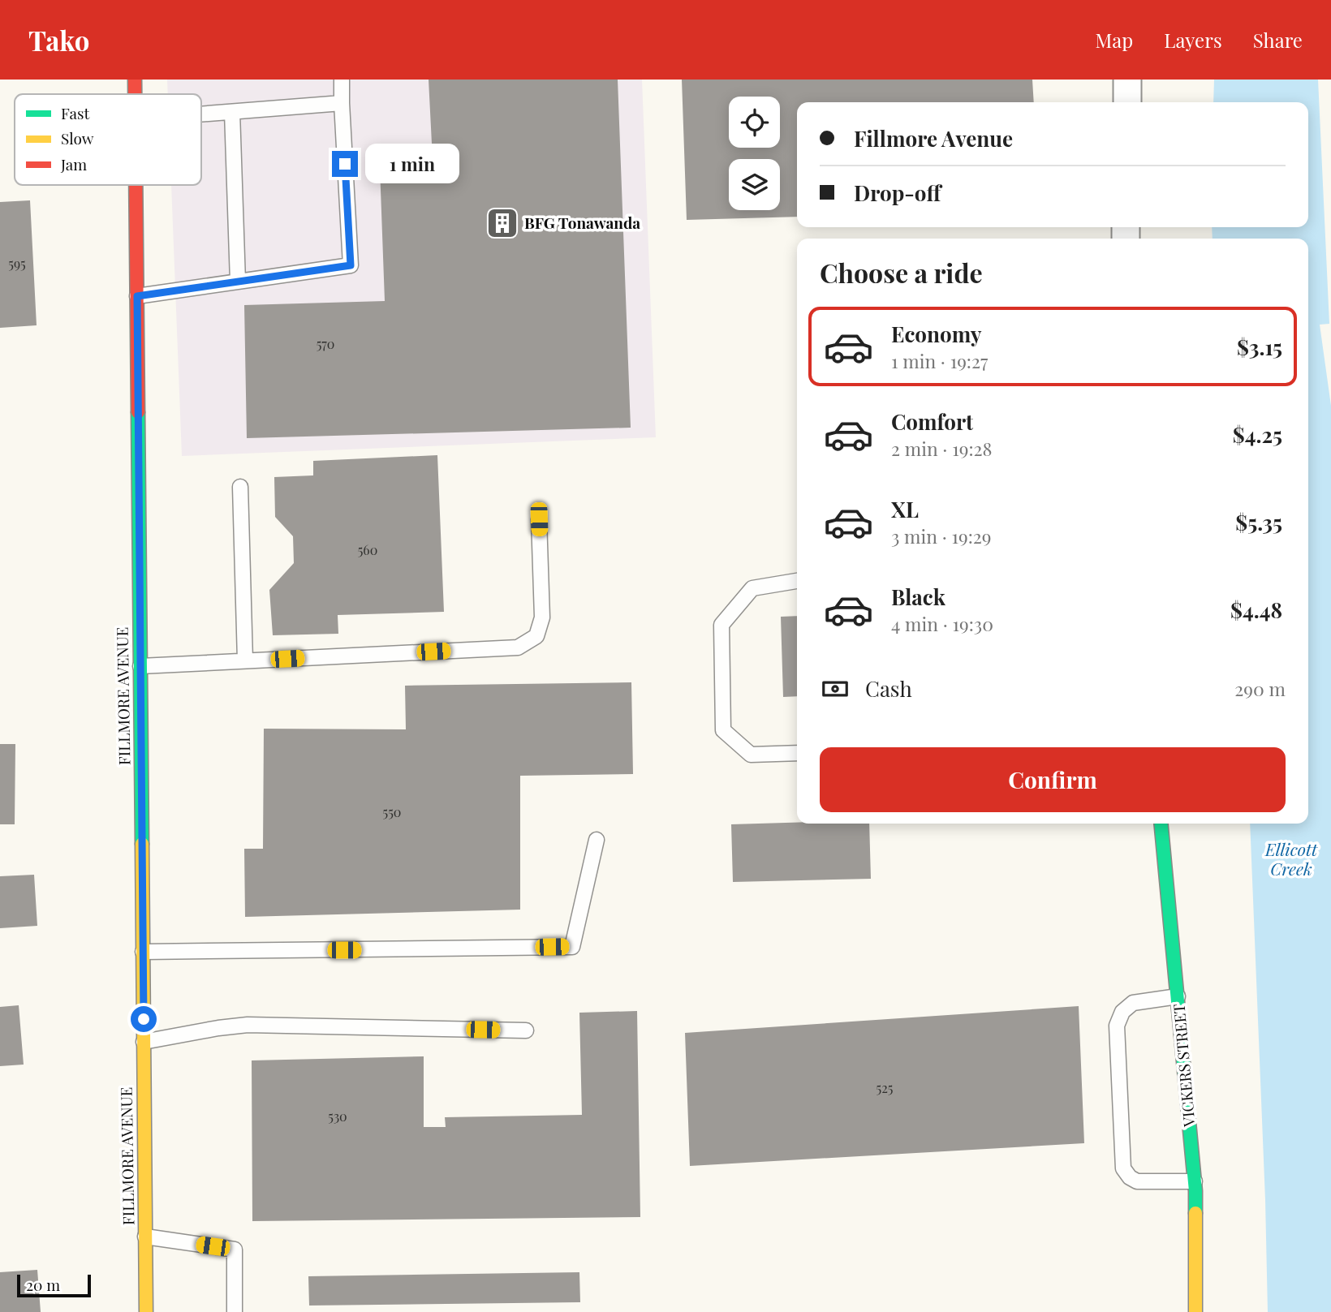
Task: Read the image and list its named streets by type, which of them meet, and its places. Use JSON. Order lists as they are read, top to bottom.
{
  "streets": {
    "street": ["FILLMORE AVENUE", "VICKERS STREET"]
  },
  "water": ["Ellicott Creek"],
  "places": {
    "building": ["BFG Tonawanda"]
  },
  "house_numbers": [
    "595",
    "570",
    "560",
    "550",
    "525",
    "530"
  ],
  "legend": ["Fast", "Slow", "Jam"],
  "scale_bar": "20 m",
  "page": {
    "header": "Tako",
    "nav": ["Map", "Layers", "Share"],
    "banner": ["Fillmore Avenue", "Drop-off"],
    "bubble": "1 min",
    "heading": "Choose a ride",
    "list": [
      {
        "name": "Economy",
        "note": "1 min · 19:27",
        "value": "$3.15"
      },
      {
        "name": "Comfort",
        "note": "2 min · 19:28",
        "value": "$4.25"
      },
      {
        "name": "XL",
        "note": "3 min · 19:29",
        "value": "$5.35"
      },
      {
        "name": "Black",
        "note": "4 min · 19:30",
        "value": "$4.48"
      }
    ],
    "pay": ["Cash", "290 m"],
    "buttons": "Confirm",
    "scale": "20 m"
  }
}
